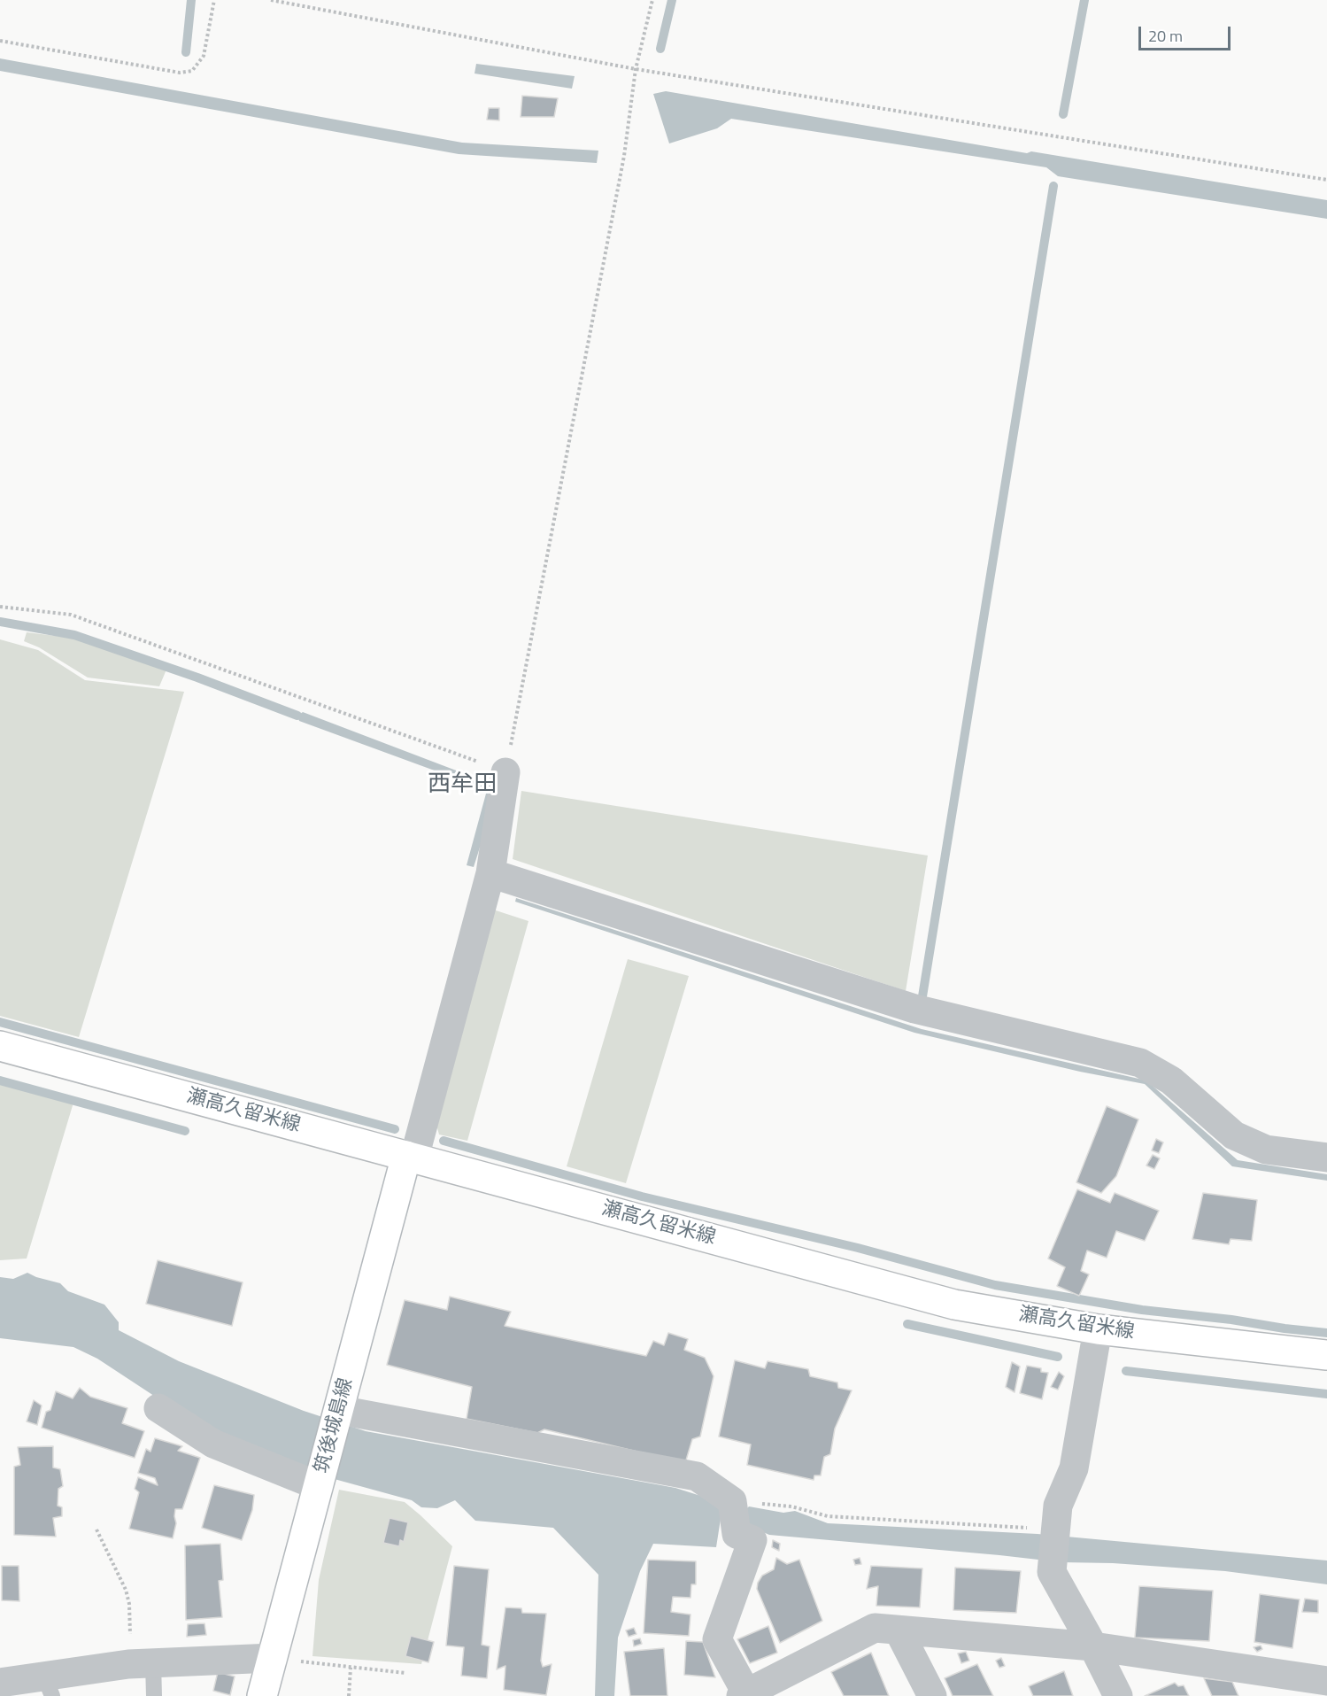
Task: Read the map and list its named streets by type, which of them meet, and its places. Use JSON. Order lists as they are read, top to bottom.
{
  "streets": {
    "main road": ["瀬高久留米線", "筑後城島線"]
  },
  "crossings": [
    ["瀬高久留米線", "筑後城島線"]
  ],
  "districts": ["西牟田"],
  "scale_bar": "20 m"
}
